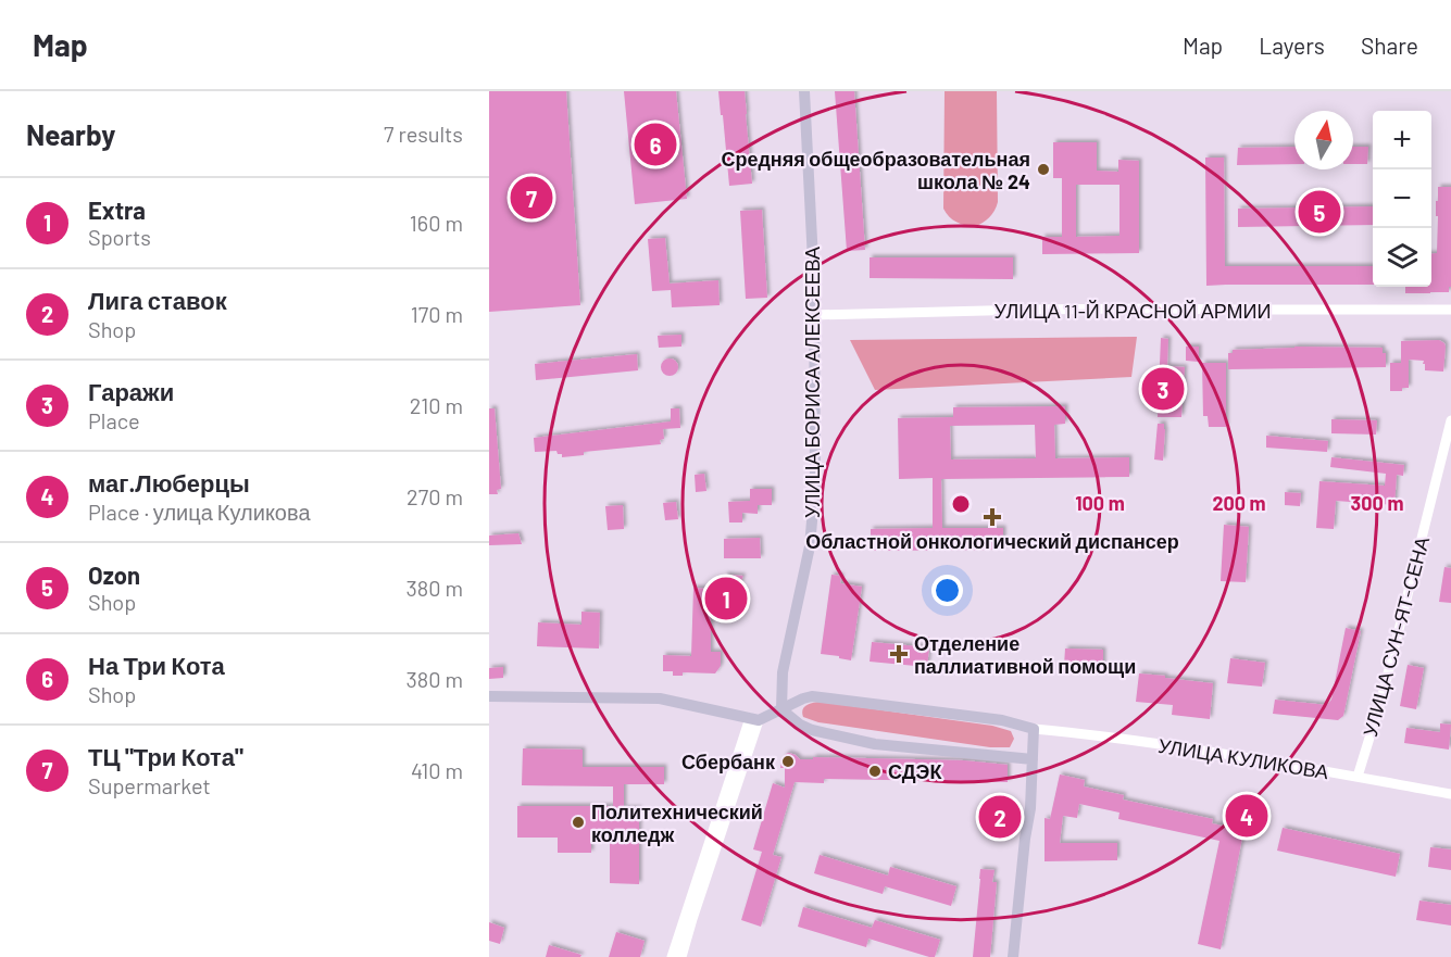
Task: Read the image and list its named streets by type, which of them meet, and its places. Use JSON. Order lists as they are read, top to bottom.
{
  "streets": {
    "main road": ["УЛИЦА БОРИСА АЛЕКСЕЕВА"],
    "street": ["УЛИЦА 11-Й КРАСНОЙ АРМИИ", "УЛИЦА СУН-ЯТ-СЕНА", "УЛИЦА КУЛИКОВА"]
  },
  "crossings": [
    ["УЛИЦА 11-Й КРАСНОЙ АРМИИ", "УЛИЦА БОРИСА АЛЕКСЕЕВА"],
    ["УЛИЦА СУН-ЯТ-СЕНА", "УЛИЦА КУЛИКОВА"]
  ],
  "places": {
    "other": [
      "Средняя общеобразовательная школа № 24",
      "Сбербанк",
      "СДЭК",
      "Политехнический колледж"
    ],
    "health": ["Областной онкологический диспансер", "Отделение паллиативной помощи"]
  },
  "north": "top",
  "page": {
    "header": "Map",
    "nav": ["Map", "Layers", "Share"],
    "heading": ["Nearby", "7 results"],
    "map_buttons": ["+", "−"],
    "pins": [
      "6",
      "7",
      "5",
      "3",
      "1",
      "4",
      "2"
    ],
    "list": [
      {
        "mark": "1",
        "name": "Extra",
        "note": "Sports",
        "value": "160 m"
      },
      {
        "mark": "2",
        "name": "Лига ставок",
        "note": "Shop",
        "value": "170 m"
      },
      {
        "mark": "3",
        "name": "Гаражи",
        "note": "Place",
        "value": "210 m"
      },
      {
        "mark": "4",
        "name": "маг.Люберцы",
        "note": "Place · улица Куликова",
        "value": "270 m"
      },
      {
        "mark": "5",
        "name": "Ozon",
        "note": "Shop",
        "value": "380 m"
      },
      {
        "mark": "6",
        "name": "На Три Кота",
        "note": "Shop",
        "value": "380 m"
      },
      {
        "mark": "7",
        "name": "ТЦ \"Три Кота\"",
        "note": "Supermarket",
        "value": "410 m"
      }
    ]
  },
  "rings": ["100 m", "200 m", "300 m"]
}
